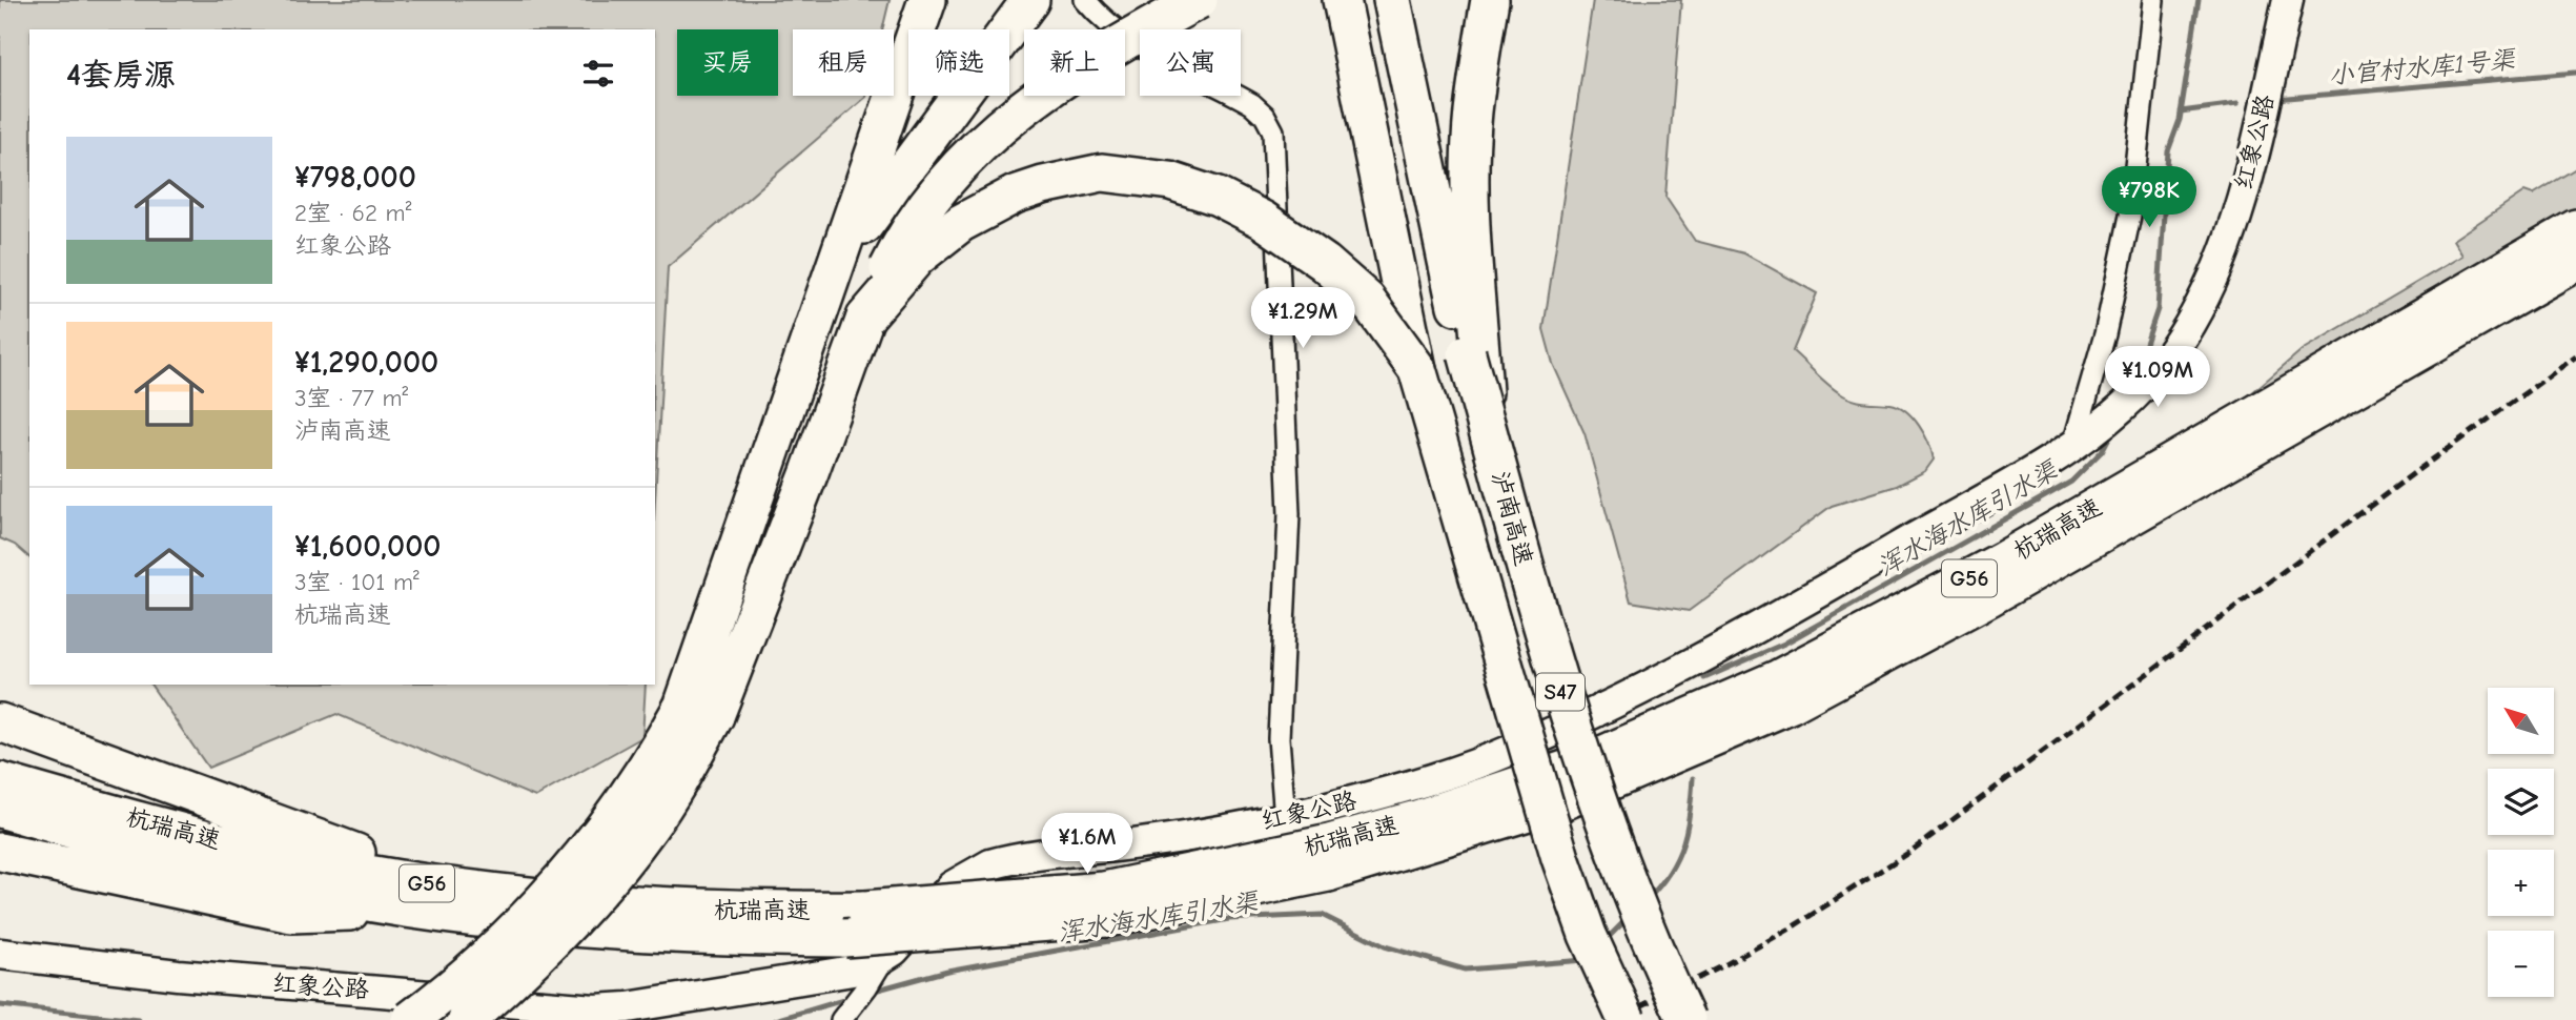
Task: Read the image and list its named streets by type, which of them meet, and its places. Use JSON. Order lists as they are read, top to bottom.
{
  "streets": {
    "highway": [
      "泸南高速",
      "杭瑞高速",
      "G56",
      "S47"
    ],
    "main road": ["红象公路"]
  },
  "water": ["小官村水库1号渠", "浑水海水库引水渠"],
  "north": "top left",
  "page": {
    "chip": [
      "买房",
      "租房",
      "筛选",
      "新上",
      "公寓"
    ],
    "heading": "4套房源",
    "list": [
      {
        "name": "¥798,000",
        "note": "2室 · 62 m² · 红象公路"
      },
      {
        "name": "¥1,290,000",
        "note": "3室 · 77 m² · 泸南高速"
      },
      {
        "name": "¥1,600,000",
        "note": "3室 · 101 m² · 杭瑞高速"
      }
    ],
    "price": [
      "¥798K",
      "¥1.29M",
      "¥1.09M",
      "¥1.6M"
    ],
    "map_buttons": ["+", "−"]
  }
}
